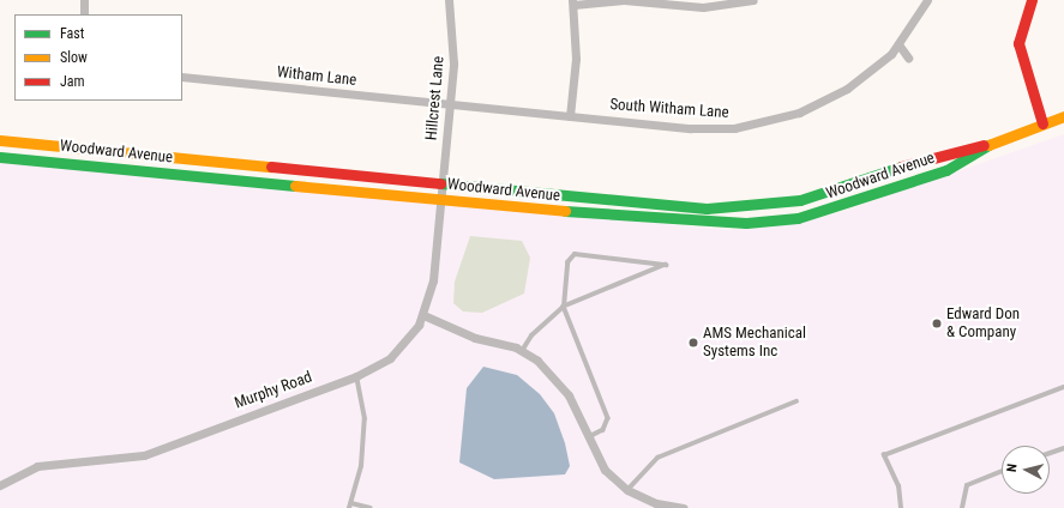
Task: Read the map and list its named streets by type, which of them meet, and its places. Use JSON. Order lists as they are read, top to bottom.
{
  "streets": {
    "street": [
      "Witham Lane",
      "Hillcrest Lane",
      "South Witham Lane",
      "Woodward Avenue",
      "Murphy Road"
    ]
  },
  "crossings": [
    ["Witham Lane", "Hillcrest Lane"],
    ["Witham Lane", "South Witham Lane"],
    ["Hillcrest Lane", "South Witham Lane"],
    ["Hillcrest Lane", "Woodward Avenue"],
    ["Hillcrest Lane", "Murphy Road"],
    ["Woodward Avenue", "Murphy Road"]
  ],
  "places": ["Edward Don & Company", "AMS Mechanical Systems Inc"],
  "legend": ["Fast", "Slow", "Jam"],
  "north": "left"
}
